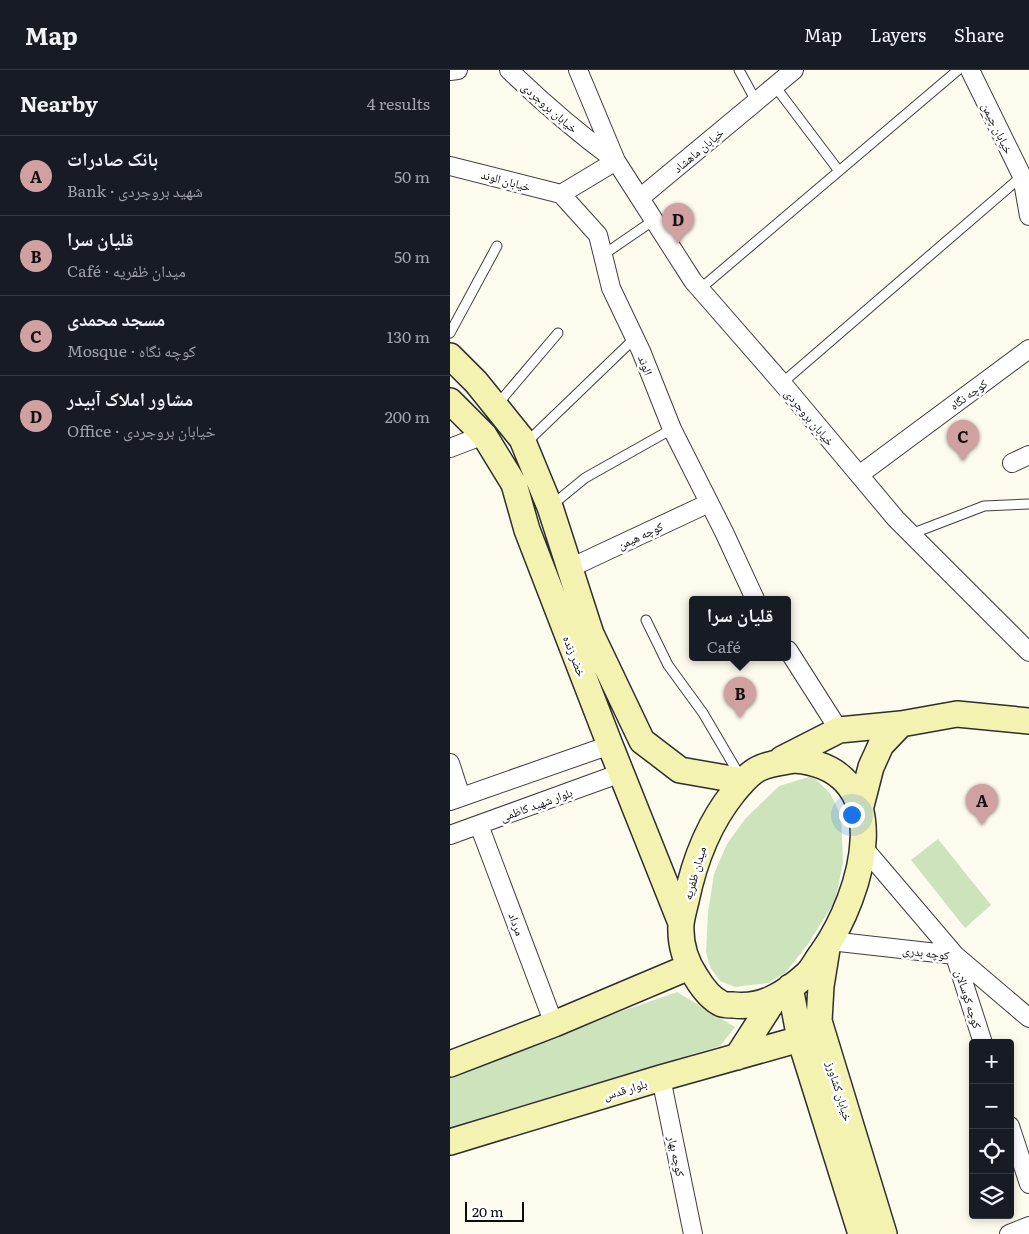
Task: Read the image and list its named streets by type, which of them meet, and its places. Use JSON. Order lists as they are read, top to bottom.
{
  "streets": {
    "street": [
      "خیابان بروجردی",
      "خیابان چیمن",
      "خیابان ماهشاد",
      "خیابان الوند",
      "الوند",
      "کوچه نگاه",
      "کوچه هیمن",
      "خضر زنده",
      "بلوار شهید کاظمی",
      "میدان ظفریه",
      "مرداد",
      "کوچه بدری",
      "کوچه کوسالان",
      "بلوار قدس",
      "خیابان کشاورز",
      "کوچه بهار"
    ]
  },
  "crossings": [
    ["خیابان بروجردی", "خیابان ماهشاد"],
    ["خیابان بروجردی", "کوچه نگاه"],
    ["خیابان الوند", "الوند"],
    ["الوند", "کوچه هیمن"],
    ["کوچه هیمن", "خضر زنده"],
    ["خضر زنده", "بلوار شهید کاظمی"],
    ["خضر زنده", "میدان ظفریه"],
    ["بلوار شهید کاظمی", "مرداد"],
    ["میدان ظفریه", "کوچه بدری"],
    ["میدان ظفریه", "خیابان کشاورز"],
    ["کوچه بدری", "کوچه کوسالان"],
    ["کوچه بدری", "خیابان کشاورز"],
    ["بلوار قدس", "خیابان کشاورز"],
    ["بلوار قدس", "کوچه بهار"]
  ],
  "scale_bar": "20 m",
  "page": {
    "header": "Map",
    "nav": ["Map", "Layers", "Share"],
    "heading": ["Nearby", "4 results"],
    "list": [
      {
        "mark": "A",
        "name": "بانک صادرات",
        "note": "Bank · شهید بروجردی",
        "value": "50 m"
      },
      {
        "mark": "B",
        "name": "قلیان سرا",
        "note": "Café · میدان ظفریه",
        "value": "50 m"
      },
      {
        "mark": "C",
        "name": "مسجد محمدی",
        "note": "Mosque · کوچه نگاه",
        "value": "130 m"
      },
      {
        "mark": "D",
        "name": "مشاور املاک آبیدر",
        "note": "Office · خیابان بروجردی",
        "value": "200 m"
      }
    ],
    "pins": [
      "D",
      "C",
      "B",
      "A"
    ],
    "popup": ["قلیان سرا", "Café"],
    "map_buttons": ["+", "−"],
    "scale": "20 m"
  }
}
